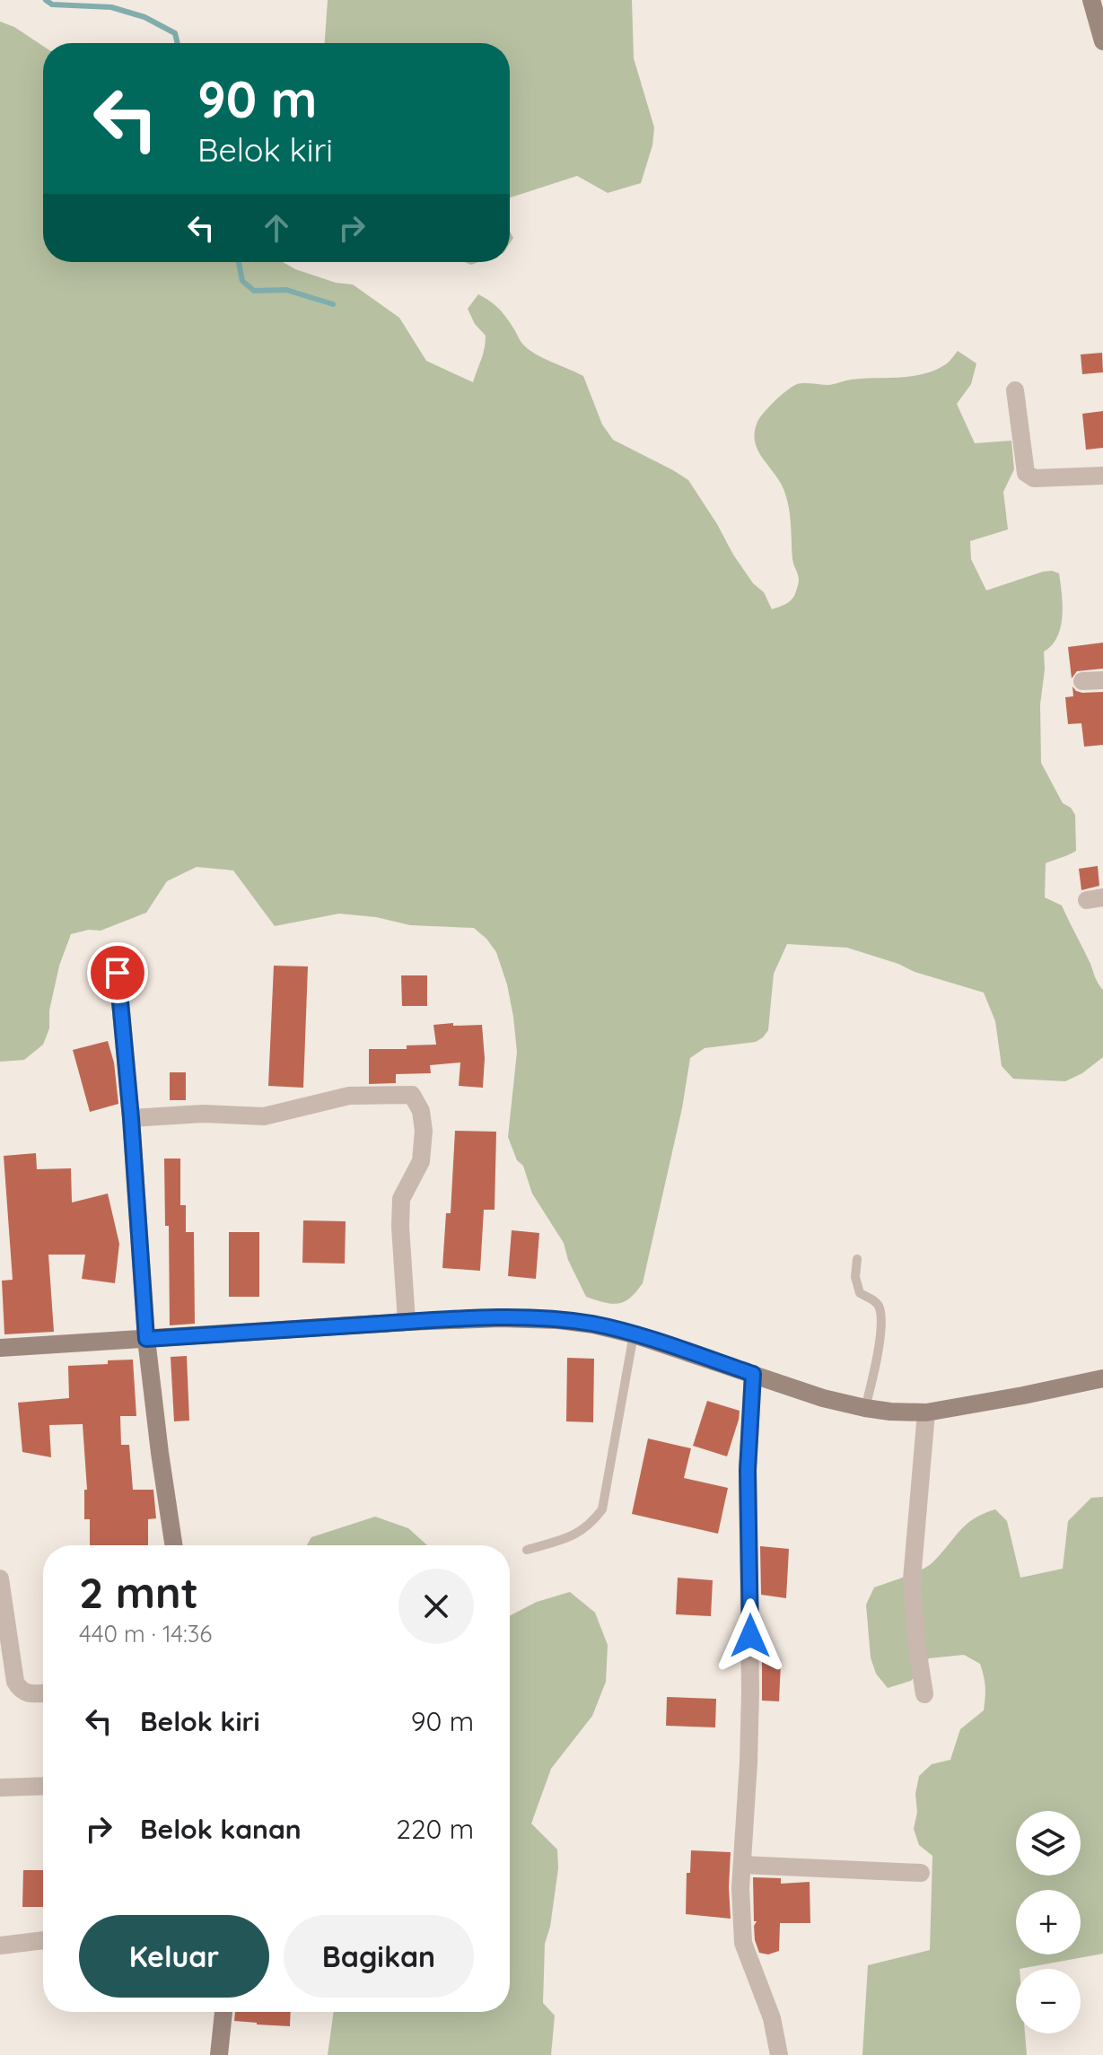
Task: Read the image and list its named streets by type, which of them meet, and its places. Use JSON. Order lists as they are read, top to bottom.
{
  "page": {
    "turn": ["90 m", "Belok kiri"],
    "heading": ["2 mnt", "440 m · 14:36"],
    "list": [
      {
        "name": "Belok kiri",
        "value": "90 m"
      },
      {
        "name": "Belok kanan",
        "value": "220 m"
      }
    ],
    "map_buttons": ["+", "−"],
    "buttons": ["Keluar", "Bagikan"]
  }
}
